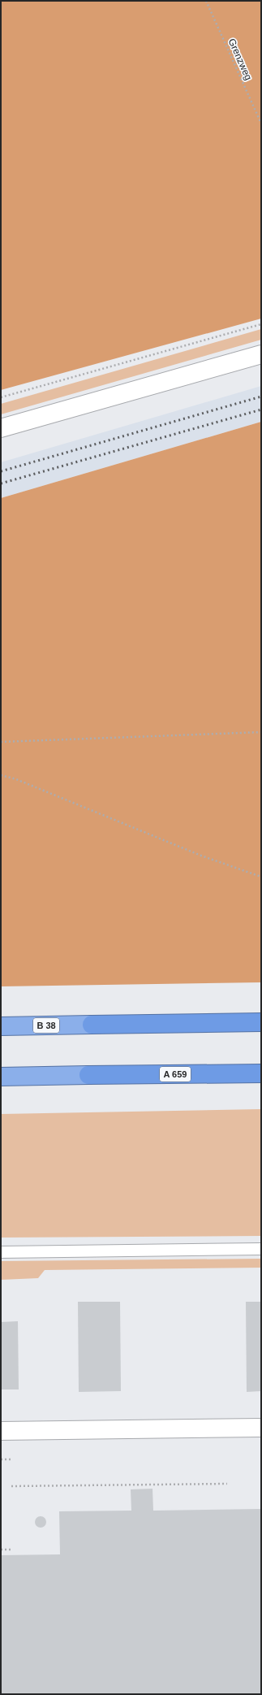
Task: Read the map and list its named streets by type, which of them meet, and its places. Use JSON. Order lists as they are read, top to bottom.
{
  "streets": {
    "highway": ["B 38", "A 659"],
    "path": ["Grenzweg"]
  }
}
